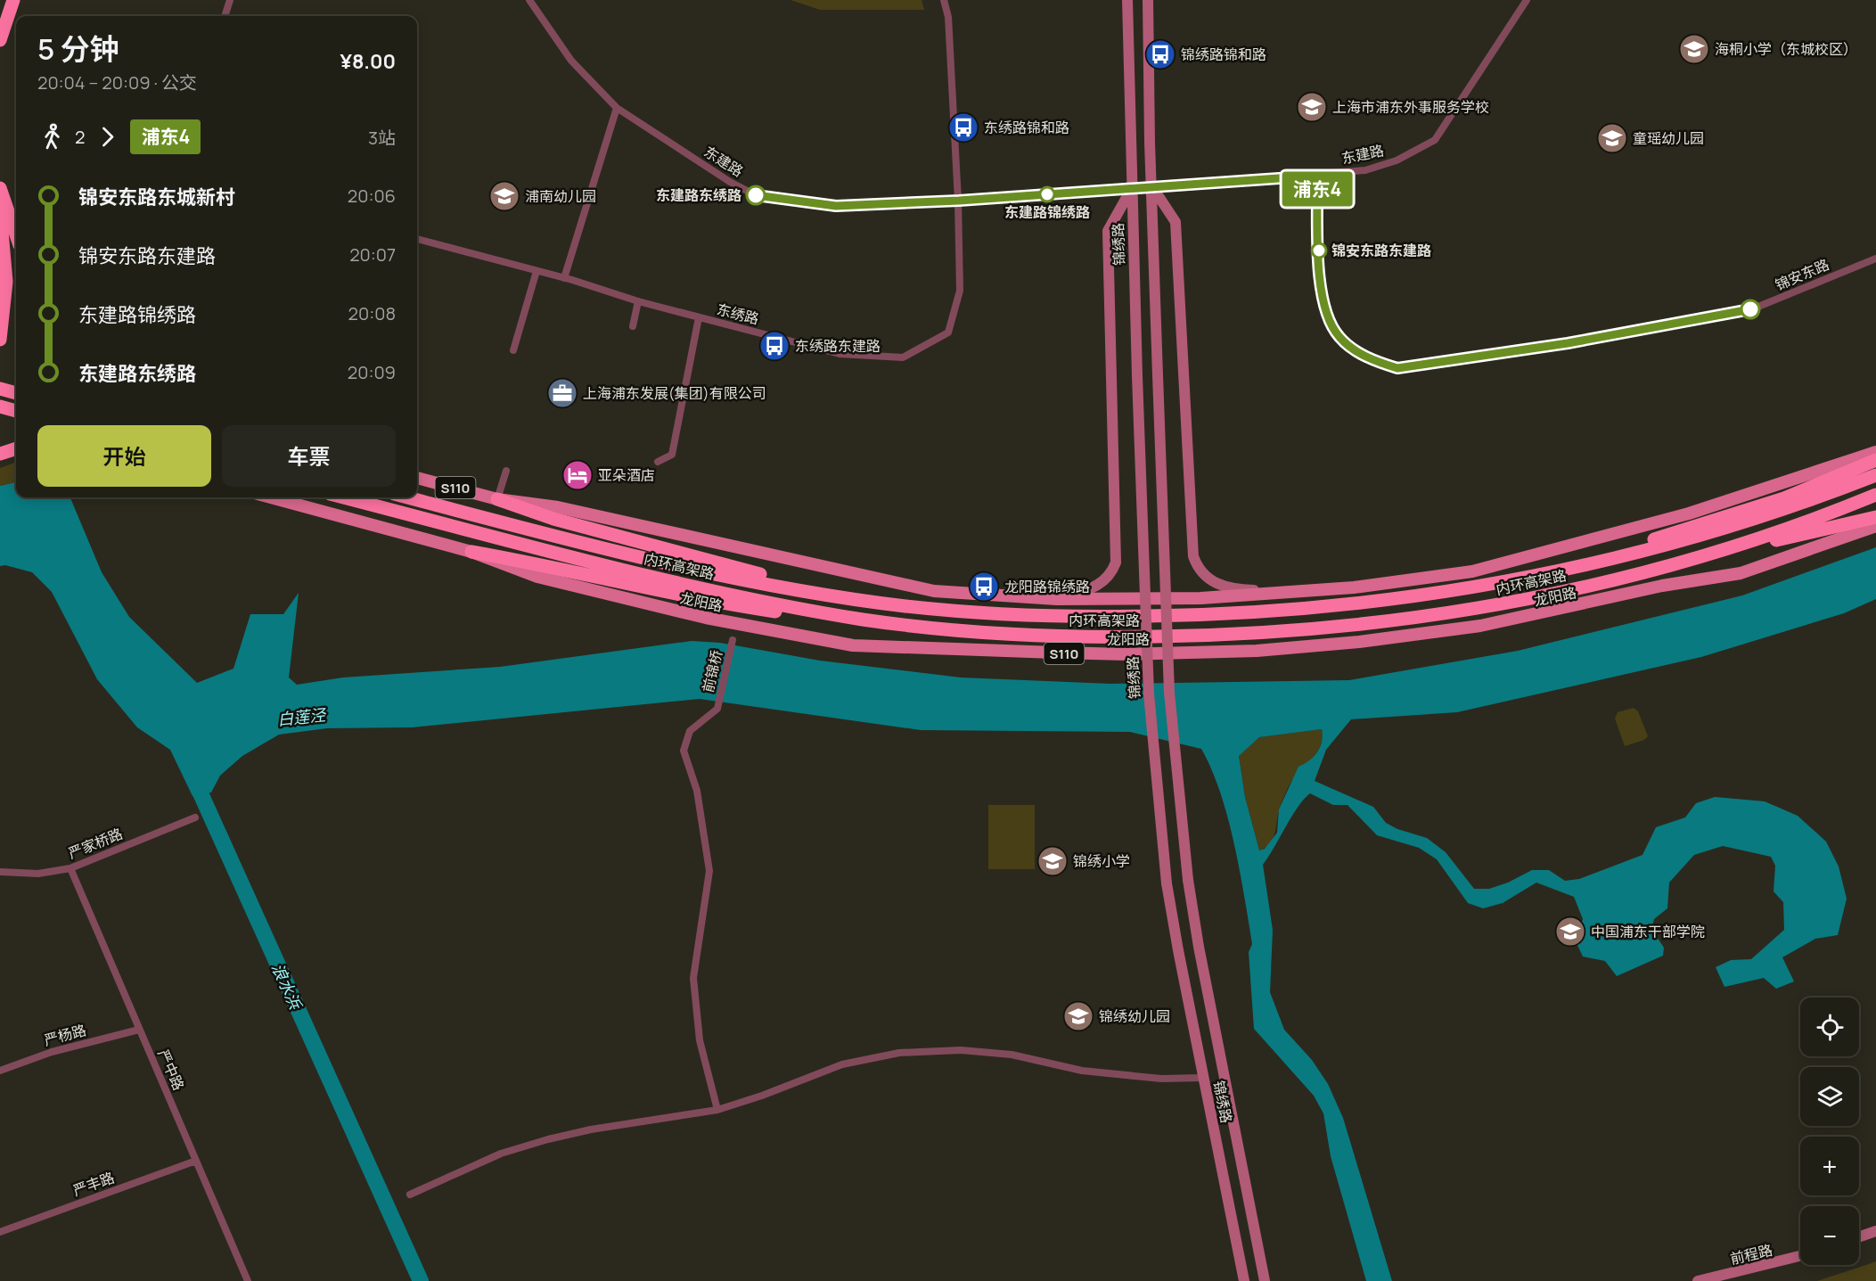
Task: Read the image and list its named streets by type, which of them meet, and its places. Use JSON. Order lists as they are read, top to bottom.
{
  "streets": {
    "highway": ["内环高架路"],
    "main road": [
      "锦绣路",
      "S110",
      "龙阳路",
      "前程路"
    ],
    "street": [
      "东建路",
      "锦安东路",
      "东绣路",
      "前锦桥",
      "严家桥路",
      "严杨路",
      "严中路",
      "严丰路"
    ]
  },
  "crossings": [
    ["东建路", "锦绣路"],
    ["东建路", "锦安东路"],
    ["东建路", "东绣路"],
    ["严家桥路", "严中路"],
    ["严杨路", "严中路"],
    ["严中路", "严丰路"]
  ],
  "water": ["白莲泾", "浪水浜"],
  "places": {
    "school or university": [
      "海桐小学（东城校区）",
      "上海市浦东外事服务学校",
      "童瑶幼儿园",
      "浦南幼儿园",
      "锦绣小学",
      "中国浦东干部学院",
      "锦绣幼儿园"
    ],
    "bus stop": [
      "锦绣路锦和路",
      "东绣路锦和路",
      "东绣路东建路",
      "龙阳路锦绣路"
    ],
    "other": ["东建路锦绣路", "东建路东绣路", "锦安东路东建路"],
    "office": ["上海浦东发展(集团)有限公司"],
    "hotel": ["亚朵酒店"]
  },
  "lines": ["bus line 浦东4"],
  "page": {
    "on_map": "浦东4",
    "heading": ["5 分钟", "20:04 – 20:09 · 公交", "¥8.00"],
    "legs": ["2", "浦东4", "3站"],
    "list": [
      {
        "name": "锦安东路东城新村",
        "value": "20:06"
      },
      {
        "name": "锦安东路东建路",
        "value": "20:07"
      },
      {
        "name": "东建路锦绣路",
        "value": "20:08"
      },
      {
        "name": "东建路东绣路",
        "value": "20:09"
      }
    ],
    "buttons": ["开始", "车票"],
    "map_buttons": ["+", "−"]
  }
}
